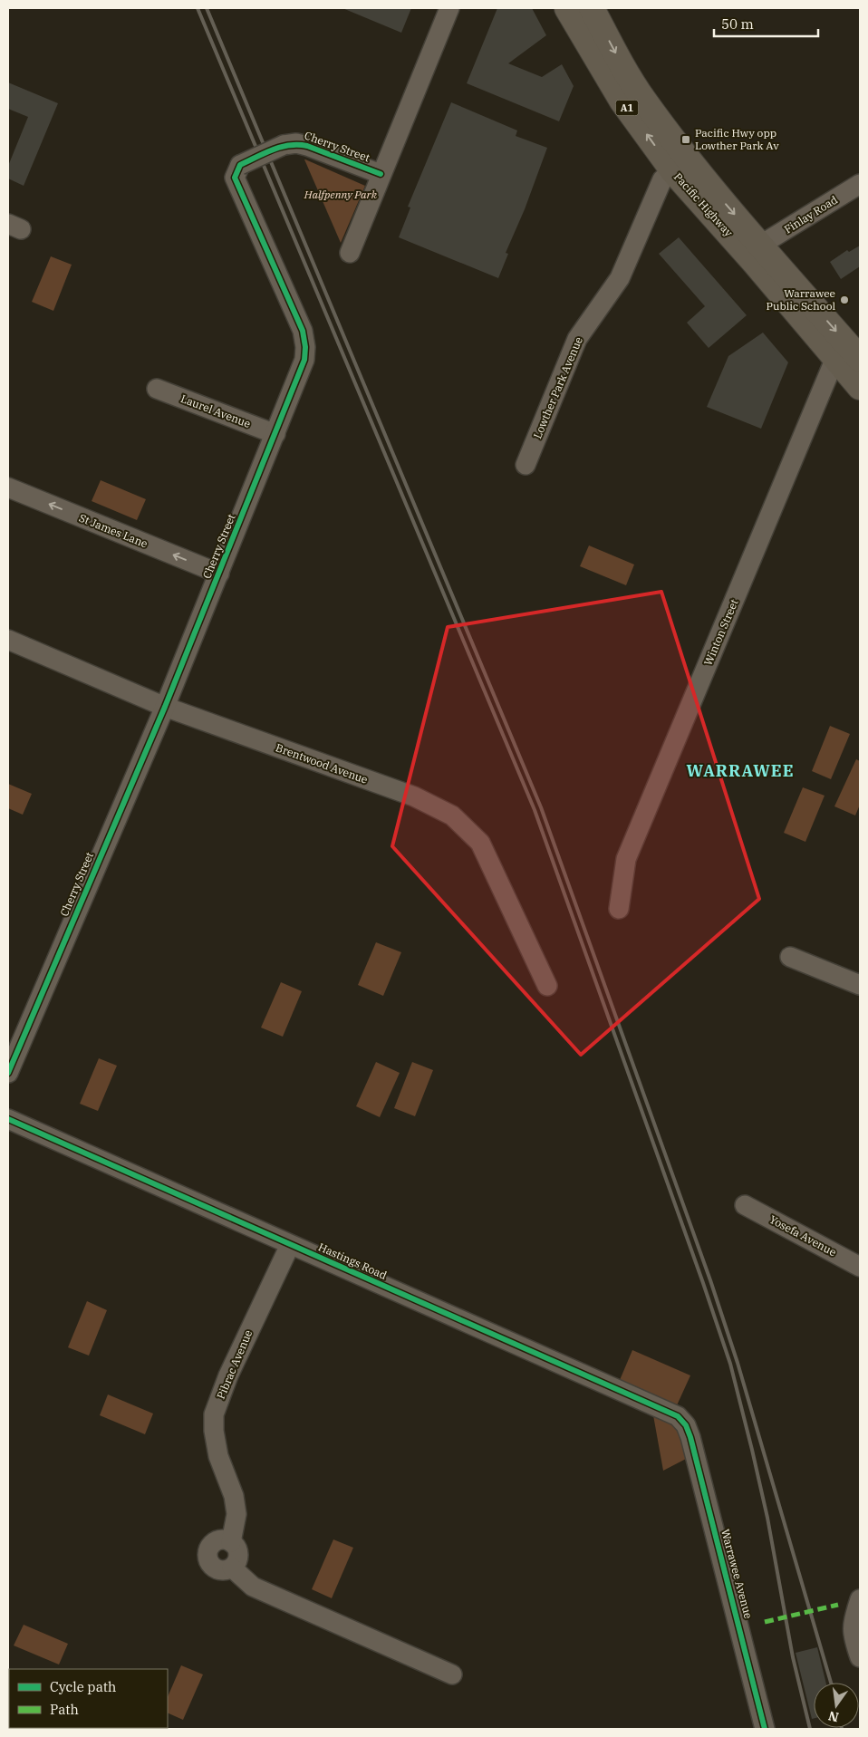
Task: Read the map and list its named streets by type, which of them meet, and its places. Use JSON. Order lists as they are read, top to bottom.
{
  "streets": {
    "highway": ["A1", "Pacific Highway"],
    "street": [
      "Cherry Street",
      "Finlay Road",
      "Lowther Park Avenue",
      "Laurel Avenue",
      "St James Lane",
      "Winton Street",
      "Brentwood Avenue",
      "Yosefa Avenue",
      "Hastings Road",
      "Pibrac Avenue",
      "Warrawee Avenue"
    ]
  },
  "crossings": [
    ["Cherry Street", "Laurel Avenue"],
    ["Cherry Street", "St James Lane"],
    ["Cherry Street", "Brentwood Avenue"],
    ["Pacific Highway", "Finlay Road"],
    ["Pacific Highway", "Lowther Park Avenue"],
    ["Pacific Highway", "Winton Street"],
    ["Hastings Road", "Pibrac Avenue"],
    ["Hastings Road", "Warrawee Avenue"]
  ],
  "one_way": ["St James Lane"],
  "districts": ["WARRAWEE"],
  "parks": ["Halfpenny Park"],
  "places": {
    "transit": ["Pacific Hwy opp Lowther Park Av"],
    "other": ["Warrawee Public School"]
  },
  "legend": ["Cycle path", "Path"],
  "scale_bar": "50 m",
  "north": "bottom"
}
